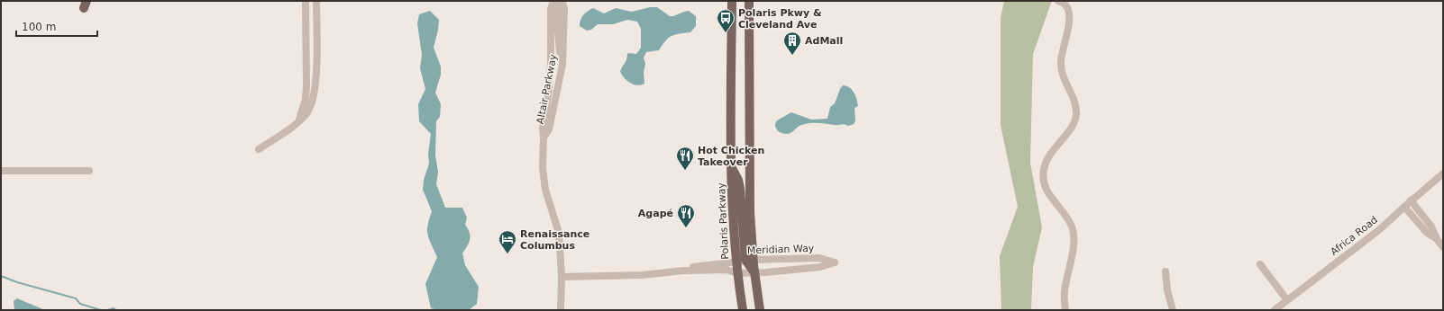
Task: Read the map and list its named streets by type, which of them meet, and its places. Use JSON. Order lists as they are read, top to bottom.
{
  "streets": {
    "main road": ["Polaris Parkway"],
    "street": ["Altair Parkway", "Africa Road", "Meridian Way"]
  },
  "crossings": [
    ["Altair Parkway", "Meridian Way"],
    ["Polaris Parkway", "Meridian Way"]
  ],
  "places": {
    "bus stop": ["Polaris Pkwy & Cleveland Ave"],
    "building": ["AdMall"],
    "restaurant": ["Hot Chicken Takeover", "Agapé"],
    "hotel": ["Renaissance Columbus"]
  },
  "scale_bar": "100 m"
}
